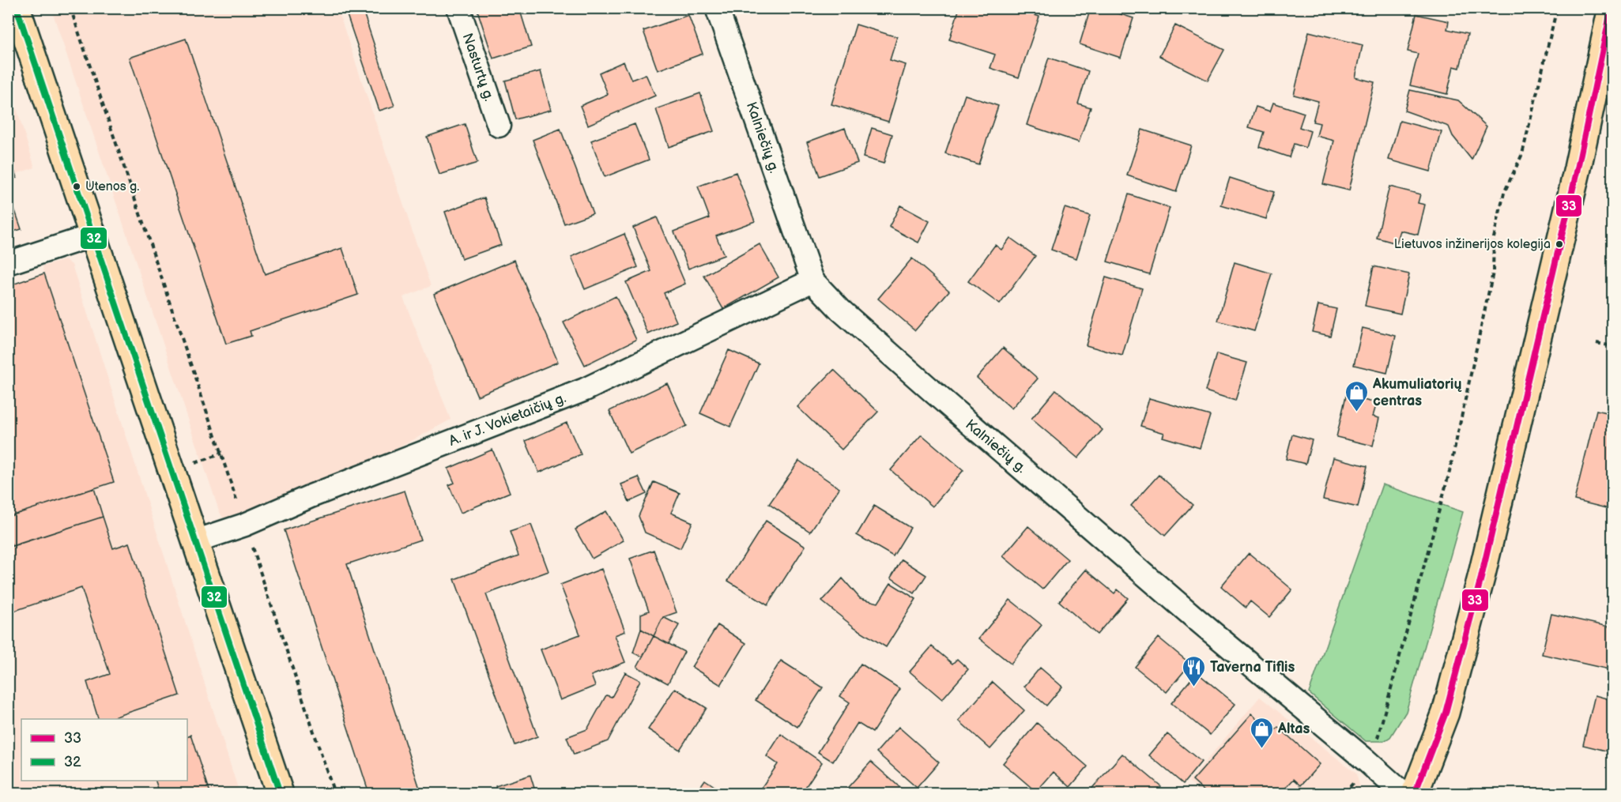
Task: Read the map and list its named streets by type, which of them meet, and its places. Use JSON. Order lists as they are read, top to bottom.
{
  "streets": {
    "street": ["Nasturtų g.", "Kalniečių g.", "A. ir J. Vokietaičių g."]
  },
  "crossings": [
    ["Kalniečių g.", "A. ir J. Vokietaičių g."]
  ],
  "places": {
    "other": ["Utenos g.", "Lietuvos inžinerijos kolegija"],
    "shop": ["Akumuliatorių centras", "Altas"],
    "restaurant": ["Taverna Tiflis"]
  },
  "lines": ["transit line 33", "transit line 32"],
  "legend": ["33", "32"]
}
